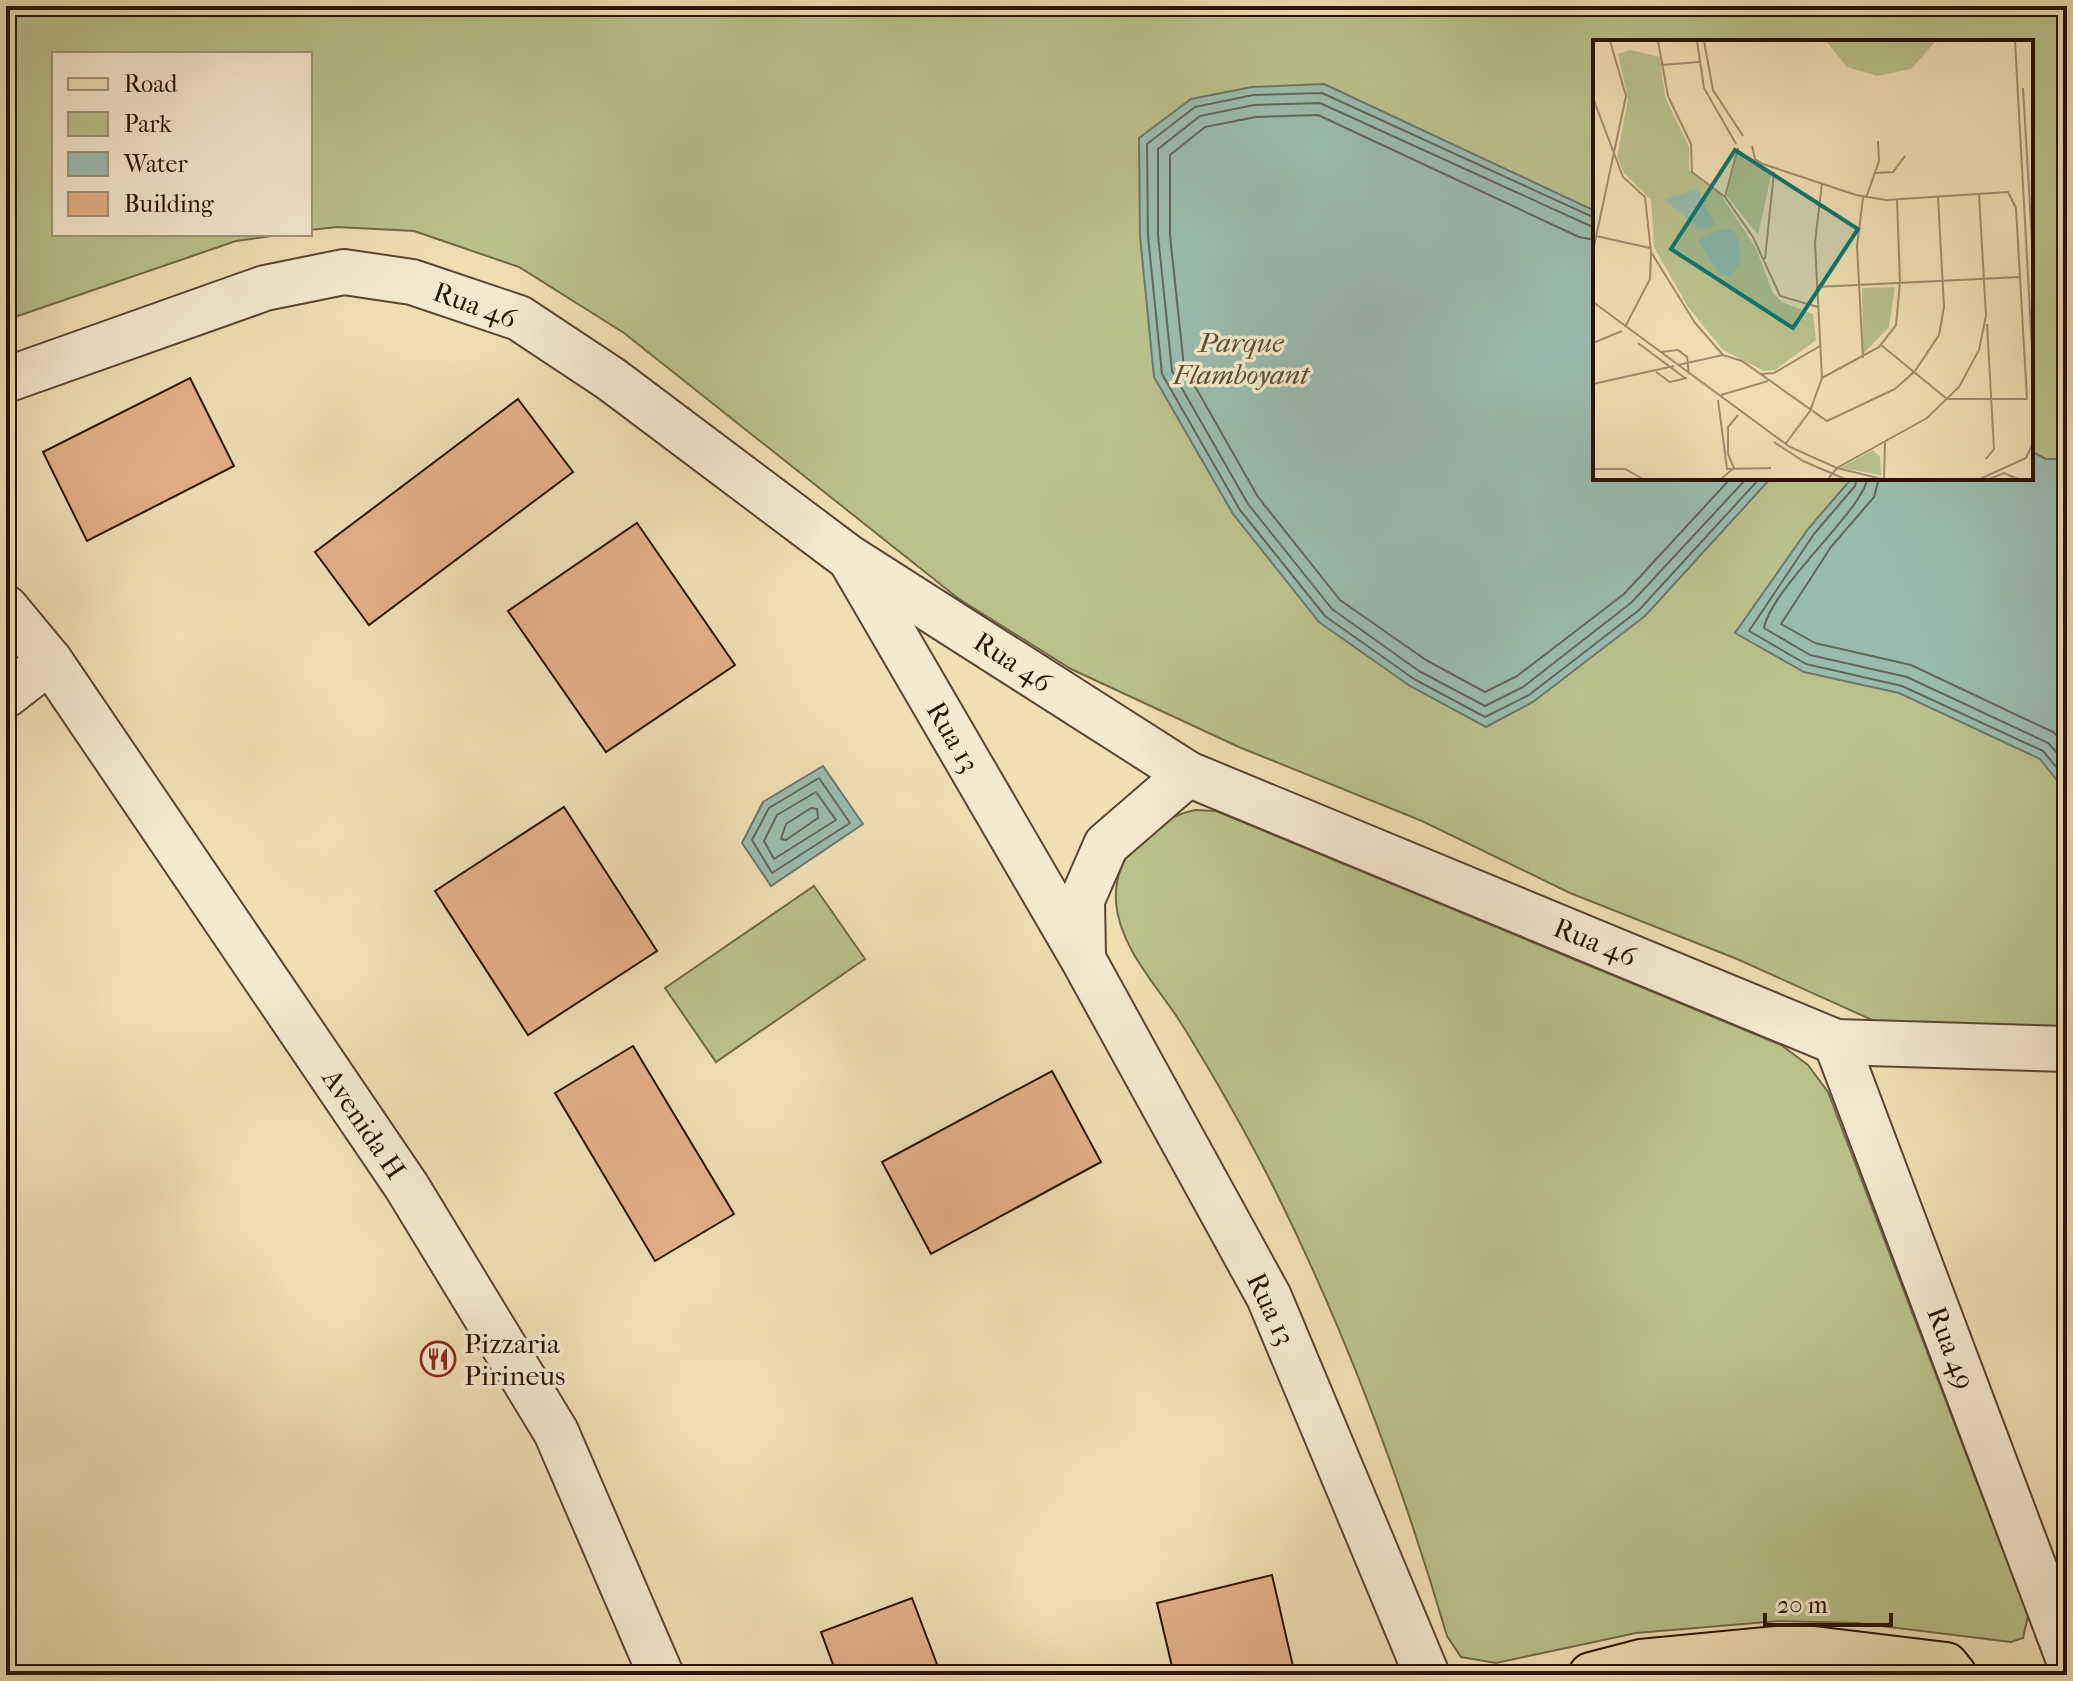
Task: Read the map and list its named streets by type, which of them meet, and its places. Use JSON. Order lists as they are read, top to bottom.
{
  "streets": {
    "street": [
      "Rua 46",
      "Rua 13",
      "Avenida H",
      "Rua 49"
    ]
  },
  "crossings": [
    ["Rua 46", "Rua 13"],
    ["Rua 46", "Rua 49"]
  ],
  "parks": ["Parque Flamboyant"],
  "places": {
    "restaurant": ["Pizzaria Pirineus"]
  },
  "legend": [
    "Road",
    "Park",
    "Water",
    "Building"
  ],
  "scale_bar": "20 m"
}
